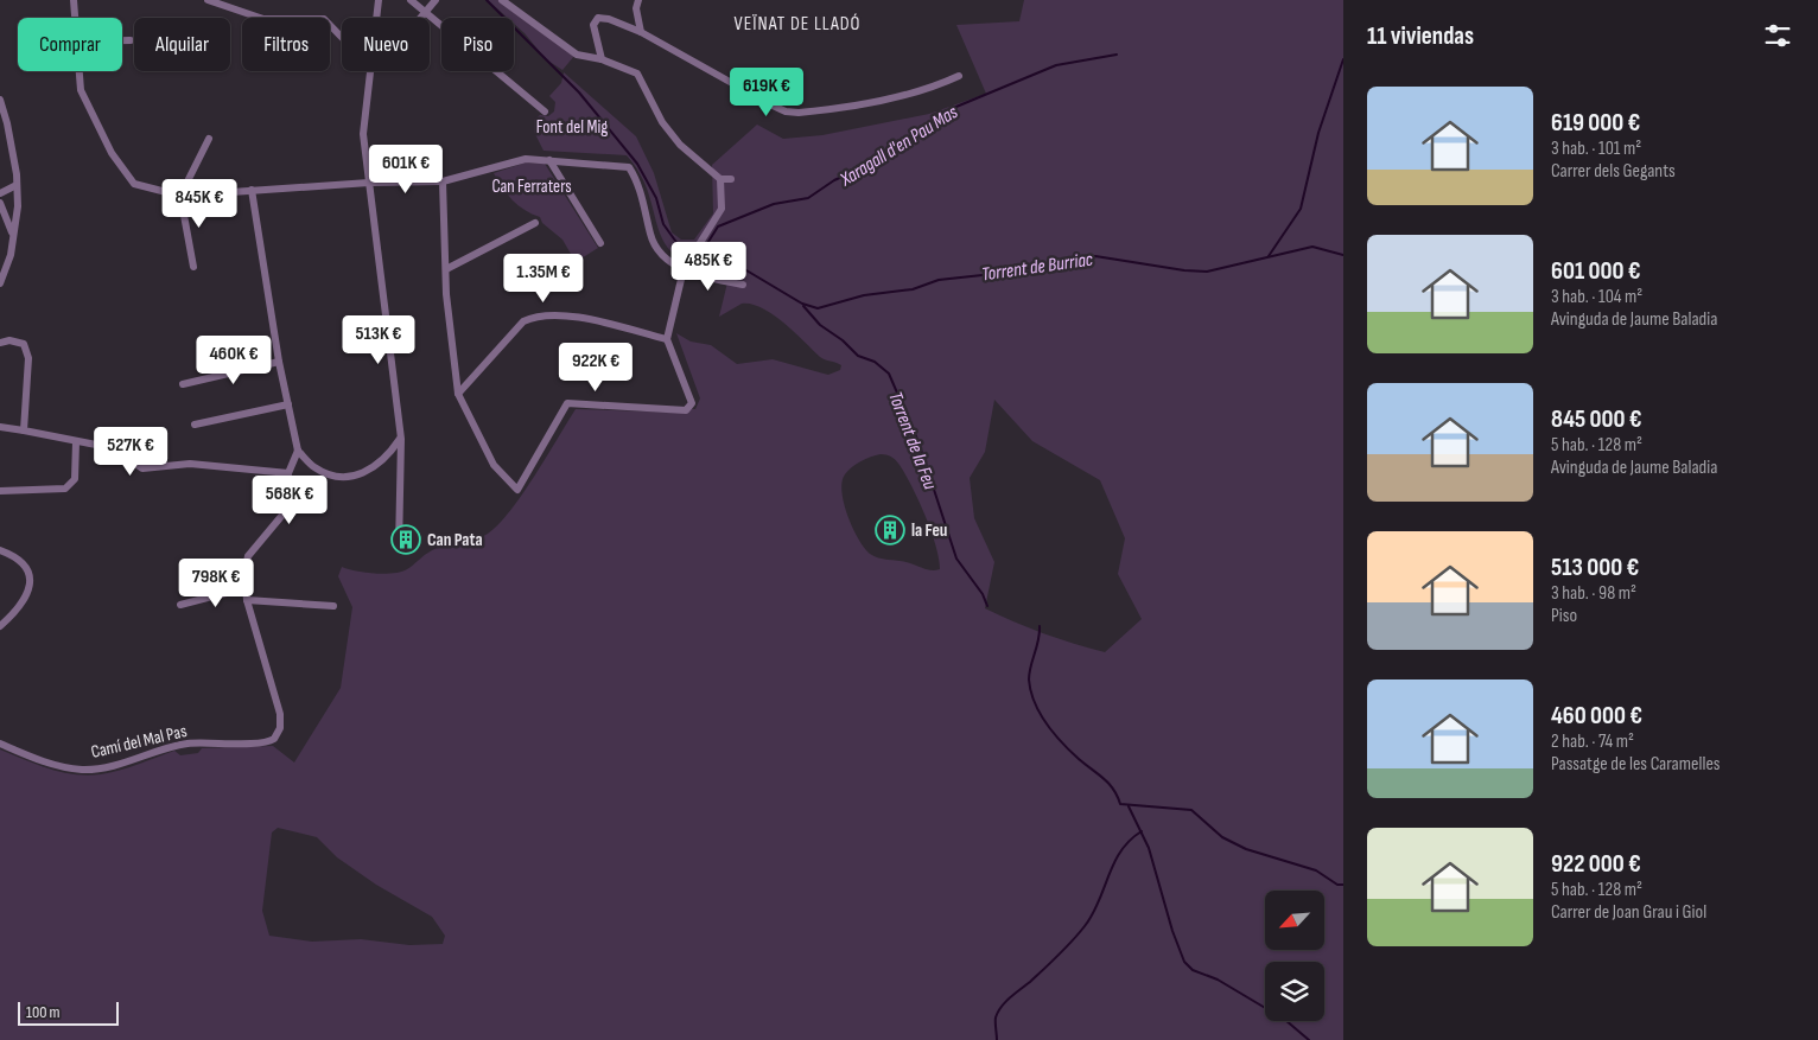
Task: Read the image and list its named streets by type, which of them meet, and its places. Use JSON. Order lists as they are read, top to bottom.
{
  "streets": {
    "street": ["Camí del Mal Pas"]
  },
  "districts": ["VEÏNAT DE LLADÓ"],
  "water": ["Xaragall d'en Pau Mas", "Torrent de Burriac", "Torrent de la Feu"],
  "parks": ["Font del Mig", "Can Ferraters"],
  "places": {
    "building": ["la Feu", "Can Pata"]
  },
  "scale_bar": "100 m",
  "north": "bottom left",
  "page": {
    "heading": "11 viviendas",
    "chip": [
      "Comprar",
      "Alquilar",
      "Filtros",
      "Nuevo",
      "Piso"
    ],
    "price": [
      "619K €",
      "601K €",
      "845K €",
      "485K €",
      "1.35M €",
      "513K €",
      "460K €",
      "922K €",
      "527K €",
      "568K €",
      "798K €"
    ],
    "list": [
      {
        "name": "619 000 €",
        "note": "3 hab. · 101 m² · Carrer dels Gegants"
      },
      {
        "name": "601 000 €",
        "note": "3 hab. · 104 m² · Avinguda de Jaume Baladia"
      },
      {
        "name": "845 000 €",
        "note": "5 hab. · 128 m² · Avinguda de Jaume Baladia"
      },
      {
        "name": "513 000 €",
        "note": "3 hab. · 98 m² · Piso"
      },
      {
        "name": "460 000 €",
        "note": "2 hab. · 74 m² · Passatge de les Caramelles"
      },
      {
        "name": "922 000 €",
        "note": "5 hab. · 128 m² · Carrer de Joan Grau i Giol"
      }
    ],
    "scale": "100 m"
  }
}
